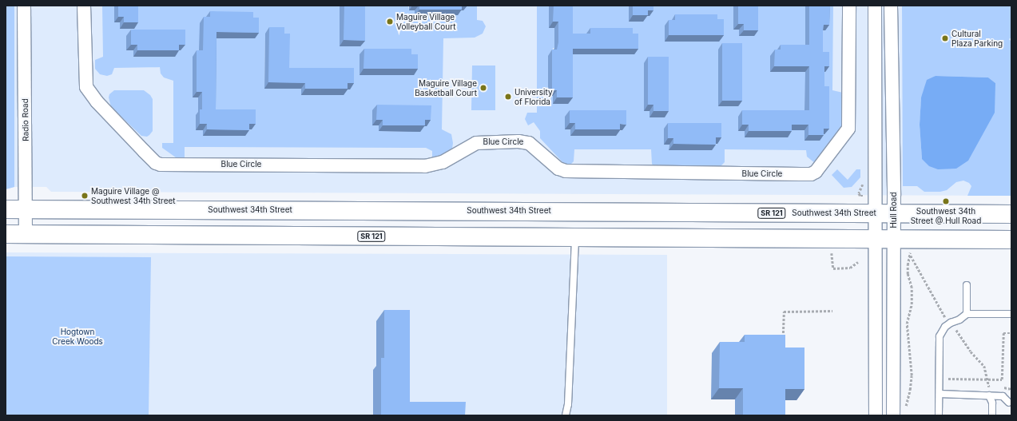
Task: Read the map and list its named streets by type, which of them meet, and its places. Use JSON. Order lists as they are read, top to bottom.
{
  "streets": {
    "main road": ["Southwest 34th Street", "SR 121"],
    "street": ["Radio Road", "Blue Circle", "Hull Road"]
  },
  "crossings": [
    ["Radio Road", "Southwest 34th Street"],
    ["Radio Road", "SR 121"],
    ["Southwest 34th Street", "Hull Road"],
    ["Hull Road", "SR 121"]
  ],
  "parks": ["Hogtown Creek Woods"],
  "places": [
    "Maguire Village Volleyball Court",
    "Cultural Plaza Parking",
    "Maguire Village Basketball Court",
    "University of Florida",
    "Maguire Village @ Southwest 34th Street",
    "Southwest 34th Street @ Hull Road"
  ]
}
